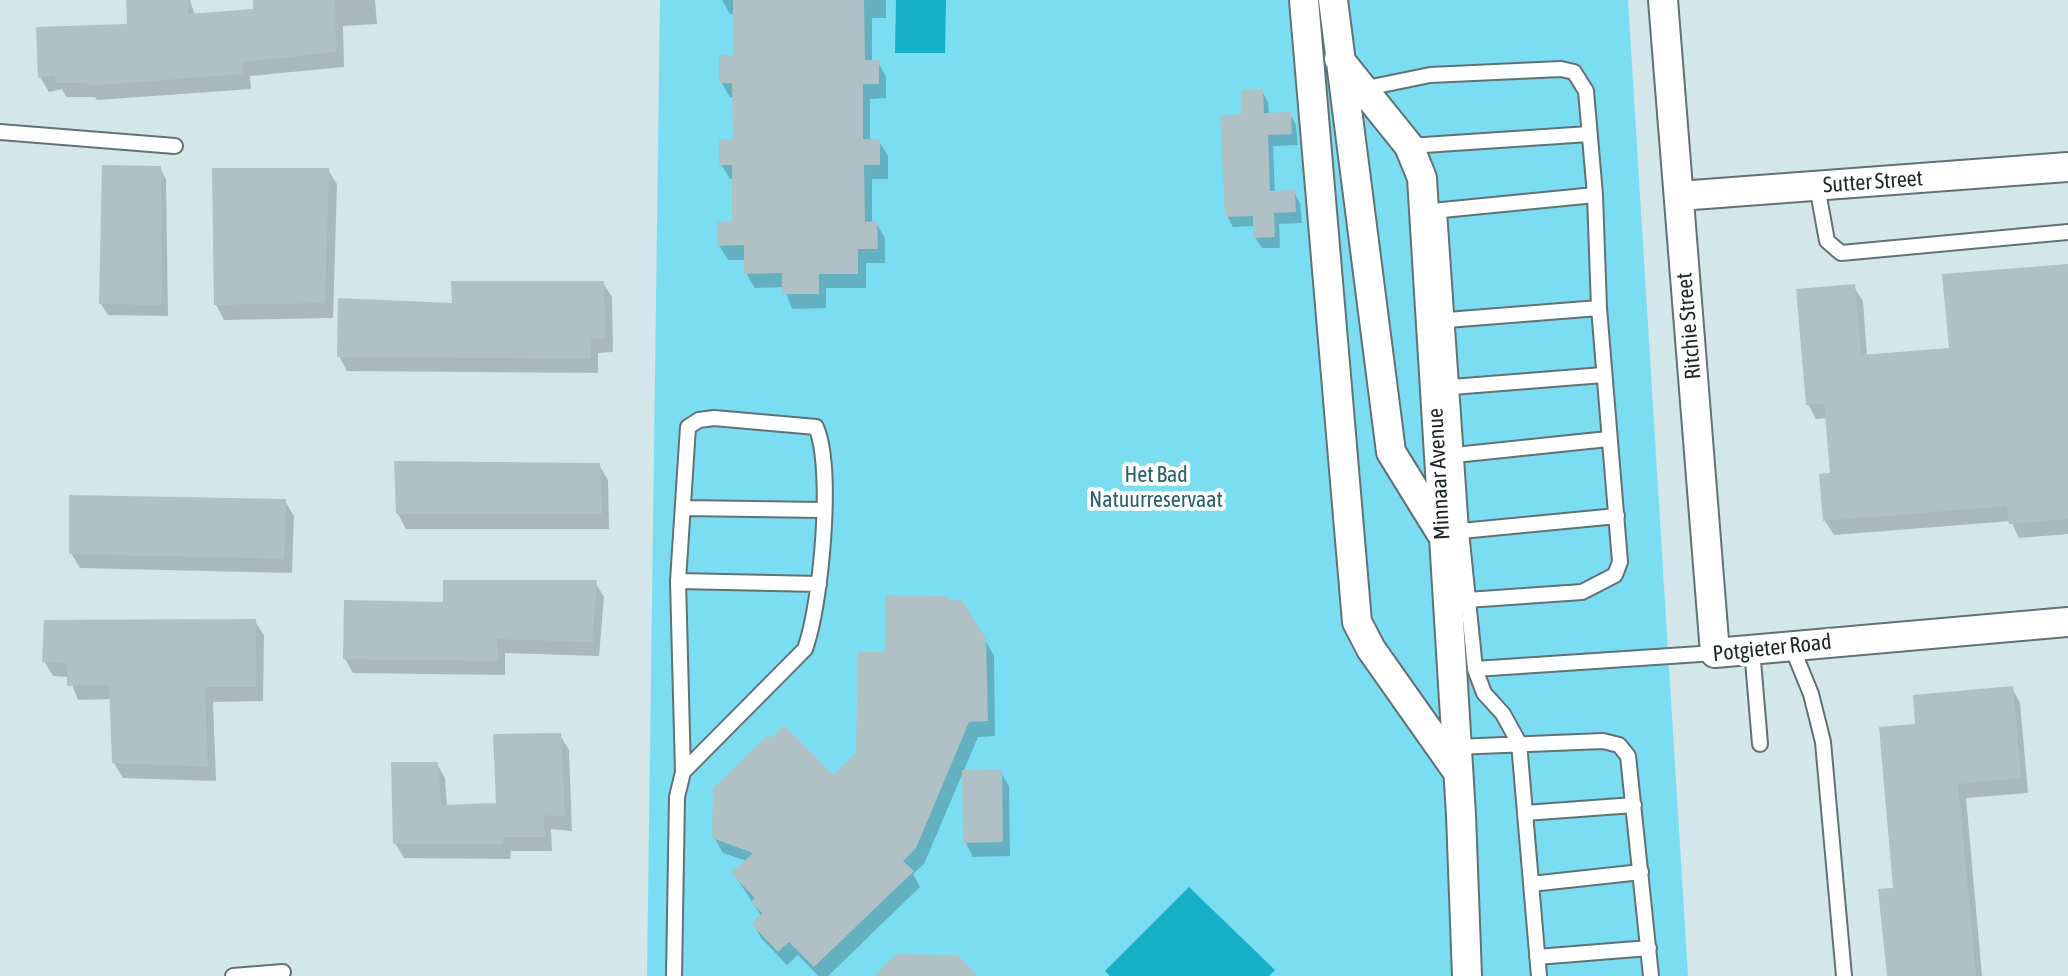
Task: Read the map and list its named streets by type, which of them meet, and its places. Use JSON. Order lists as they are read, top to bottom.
{
  "streets": {
    "street": [
      "Sutter Street",
      "Ritchie Street",
      "Minnaar Avenue",
      "Potgieter Road"
    ]
  },
  "crossings": [
    ["Sutter Street", "Ritchie Street"],
    ["Ritchie Street", "Potgieter Road"]
  ],
  "parks": ["Het Bad Natuurreservaat"]
}
